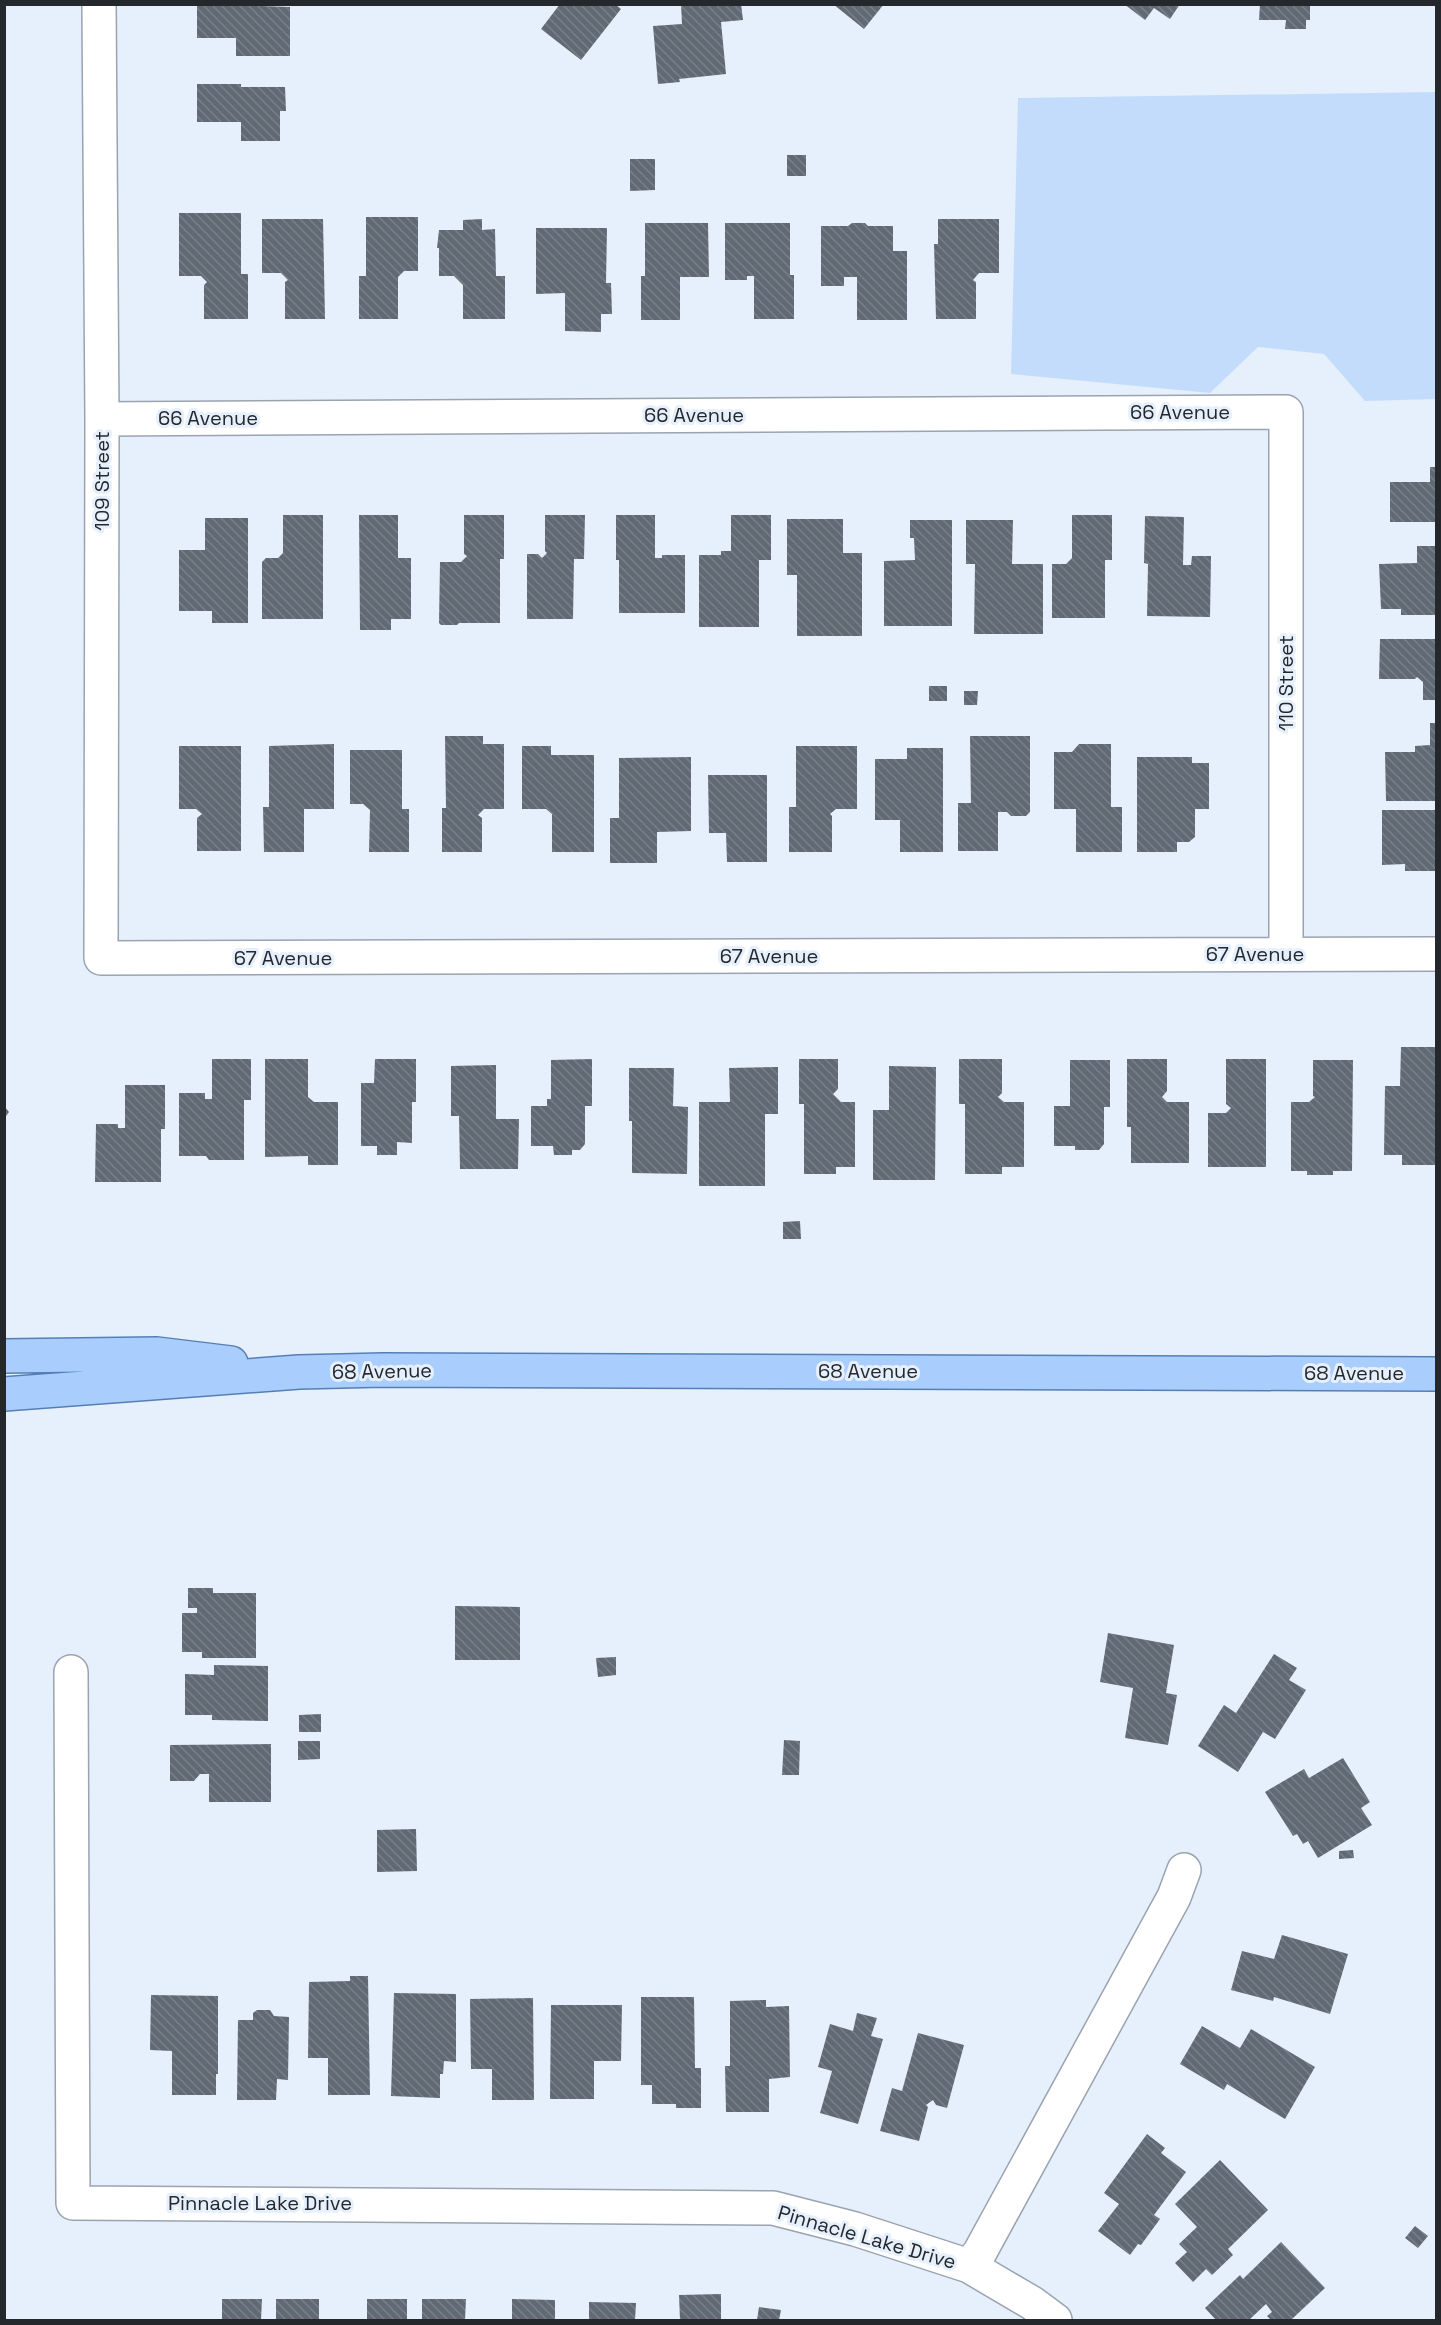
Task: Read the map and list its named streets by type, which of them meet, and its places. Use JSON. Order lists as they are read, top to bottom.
{
  "streets": {
    "main road": ["68 Avenue"],
    "street": [
      "66 Avenue",
      "109 Street",
      "110 Street",
      "67 Avenue",
      "Pinnacle Lake Drive"
    ]
  },
  "crossings": [
    ["66 Avenue", "109 Street"],
    ["66 Avenue", "110 Street"],
    ["109 Street", "67 Avenue"],
    ["110 Street", "67 Avenue"]
  ]
}
